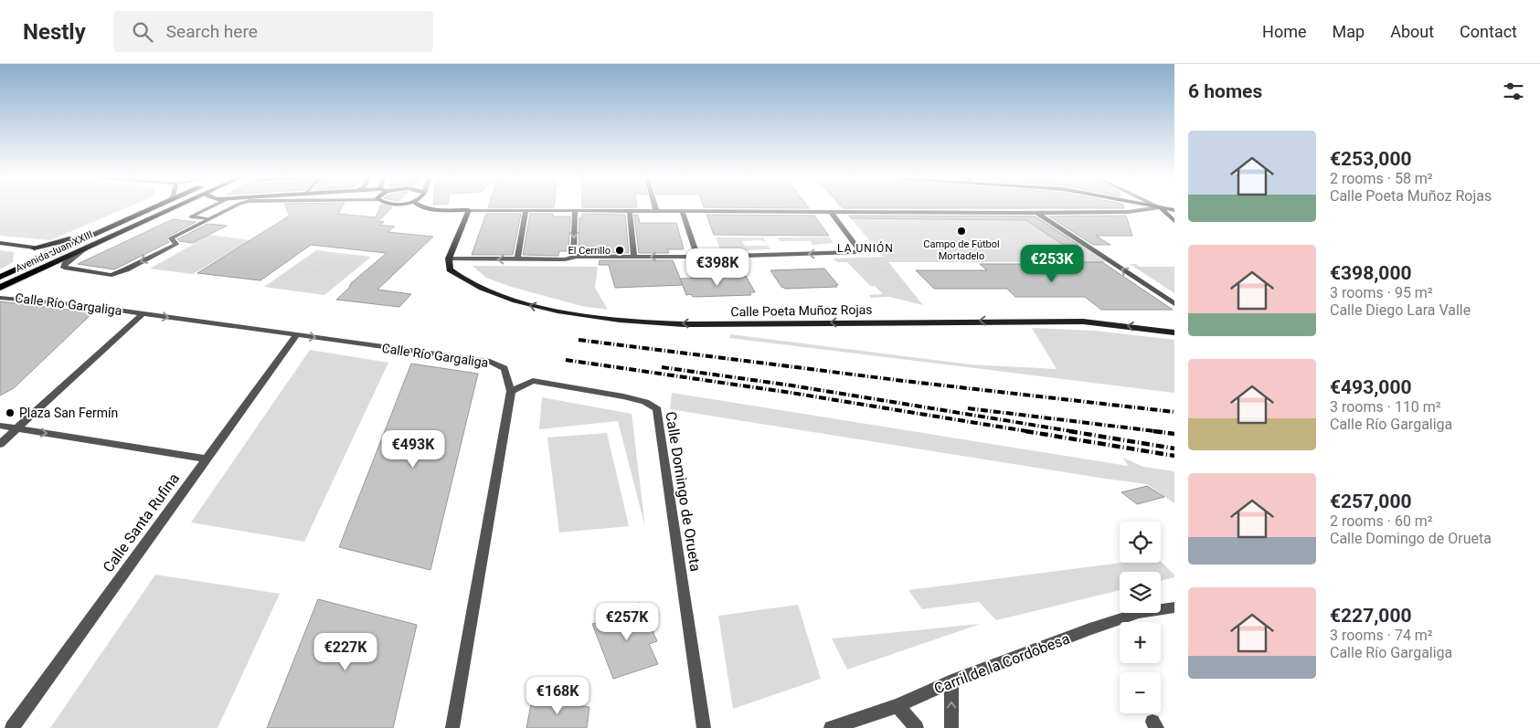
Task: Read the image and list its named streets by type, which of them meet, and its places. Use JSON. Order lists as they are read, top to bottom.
{
  "streets": {
    "main road": ["Avenida Juan XXIII"],
    "street": [
      "Calle Río Gargaliga",
      "Calle Poeta Muñoz Rojas",
      "Calle Domingo de Orueta",
      "Calle Santa Rufina",
      "Carril de la Cordobesa"
    ]
  },
  "crossings": [
    ["Avenida Juan XXIII", "Calle Río Gargaliga"],
    ["Calle Río Gargaliga", "Calle Domingo de Orueta"],
    ["Calle Río Gargaliga", "Calle Santa Rufina"]
  ],
  "one_way": ["Calle Río Gargaliga"],
  "districts": ["LA UNIÓN"],
  "places": ["Campo de Fútbol Mortadelo", "El Cerrillo", "Plaza San Fermín"],
  "page": {
    "header": "Nestly",
    "search": "Search here",
    "nav": [
      "Home",
      "Map",
      "About",
      "Contact"
    ],
    "heading": "6 homes",
    "list": [
      {
        "name": "€253,000",
        "note": "2 rooms · 58 m² · Calle Poeta Muñoz Rojas"
      },
      {
        "name": "€398,000",
        "note": "3 rooms · 95 m² · Calle Diego Lara Valle"
      },
      {
        "name": "€493,000",
        "note": "3 rooms · 110 m² · Calle Río Gargaliga"
      },
      {
        "name": "€257,000",
        "note": "2 rooms · 60 m² · Calle Domingo de Orueta"
      },
      {
        "name": "€227,000",
        "note": "3 rooms · 74 m² · Calle Río Gargaliga"
      }
    ],
    "price": [
      "€253K",
      "€398K",
      "€493K",
      "€257K",
      "€227K",
      "€168K"
    ],
    "map_buttons": ["+", "−"]
  }
}
